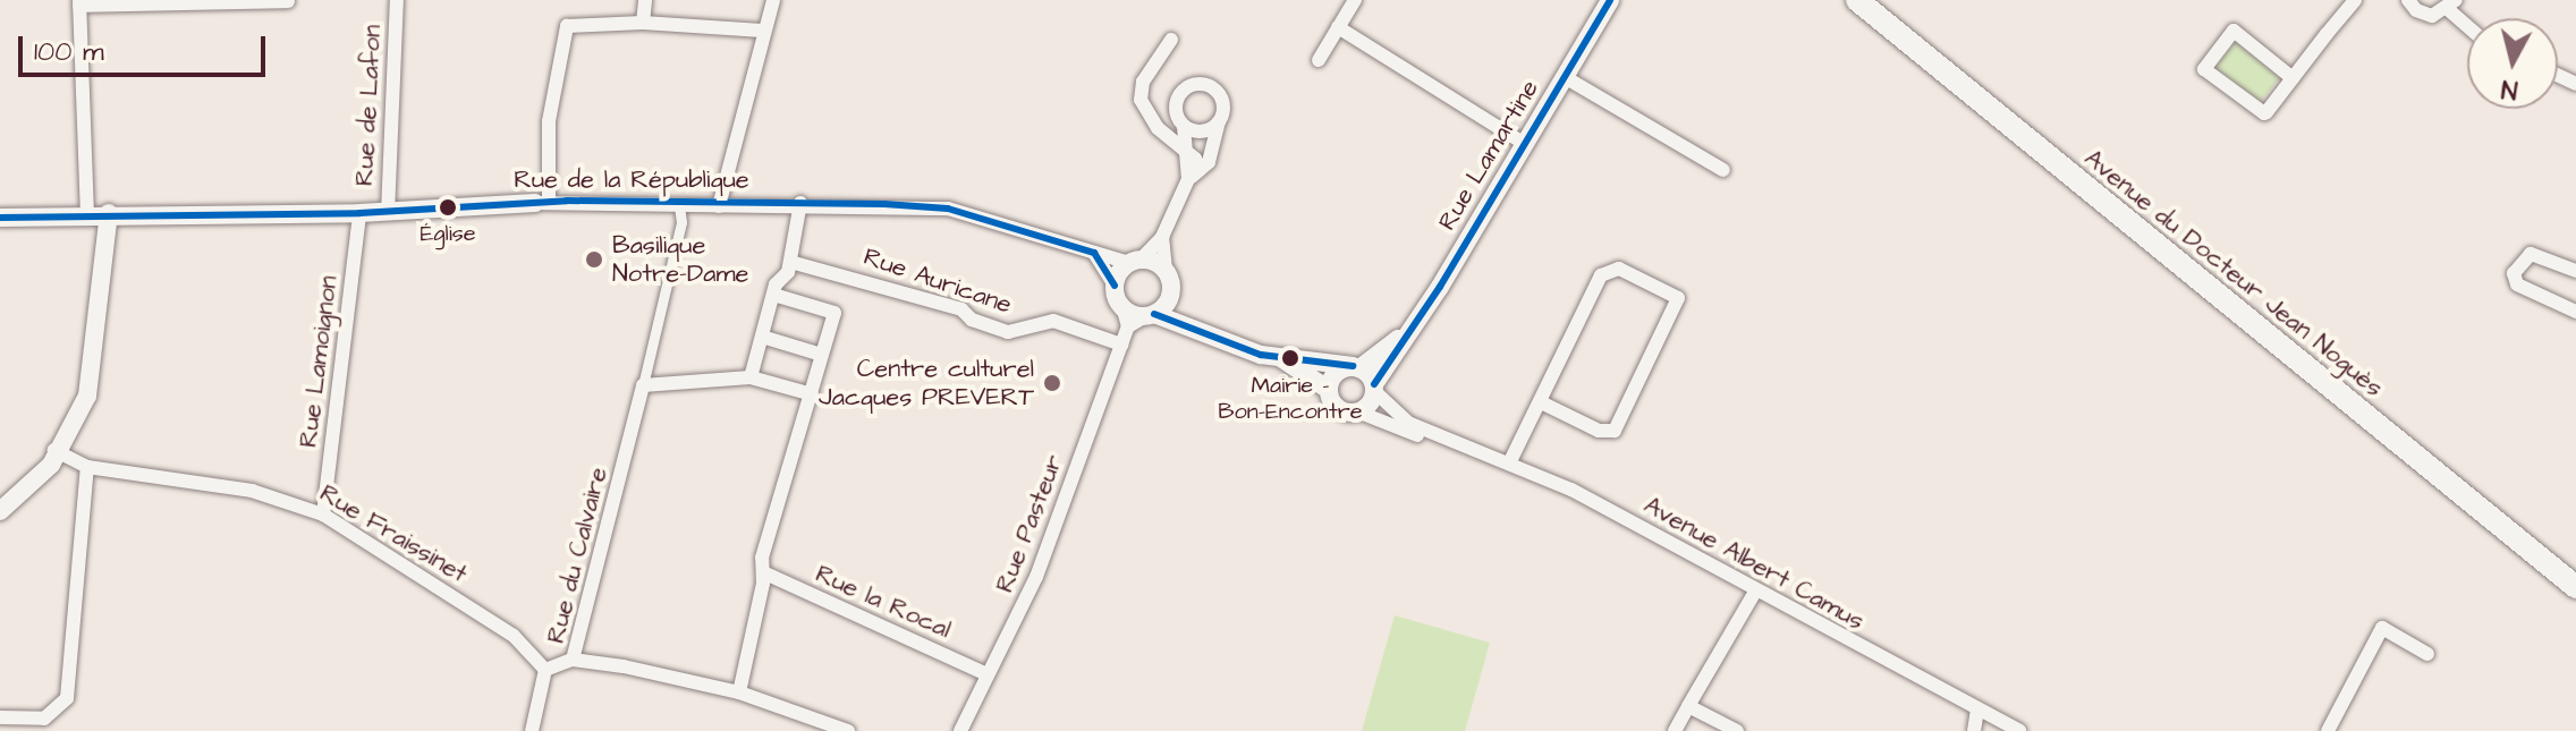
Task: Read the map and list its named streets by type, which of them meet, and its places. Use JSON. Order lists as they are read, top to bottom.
{
  "streets": {
    "main road": ["Avenue du Docteur Jean Noguès"],
    "street": [
      "Rue de Lafon",
      "Rue Lamartine",
      "Rue de la République",
      "Rue Auricane",
      "Rue Lamoignon",
      "Rue Pasteur",
      "Rue Fraissinet",
      "Rue du Calvaire",
      "Avenue Albert Camus",
      "Rue la Rocal"
    ]
  },
  "crossings": [
    ["Rue de Lafon", "Rue de la République"],
    ["Rue Lamartine", "Avenue Albert Camus"],
    ["Rue de la République", "Rue Lamoignon"],
    ["Rue de la République", "Rue Pasteur"],
    ["Rue de la République", "Rue du Calvaire"],
    ["Rue Auricane", "Rue Pasteur"],
    ["Rue Lamoignon", "Rue Fraissinet"],
    ["Rue Pasteur", "Rue la Rocal"]
  ],
  "places": [
    "Église",
    "Basilique Notre-Dame",
    "Mairie - Bon-Encontre",
    "Centre culturel Jacques PREVERT"
  ],
  "scale_bar": "100 m",
  "north": "bottom"
}
